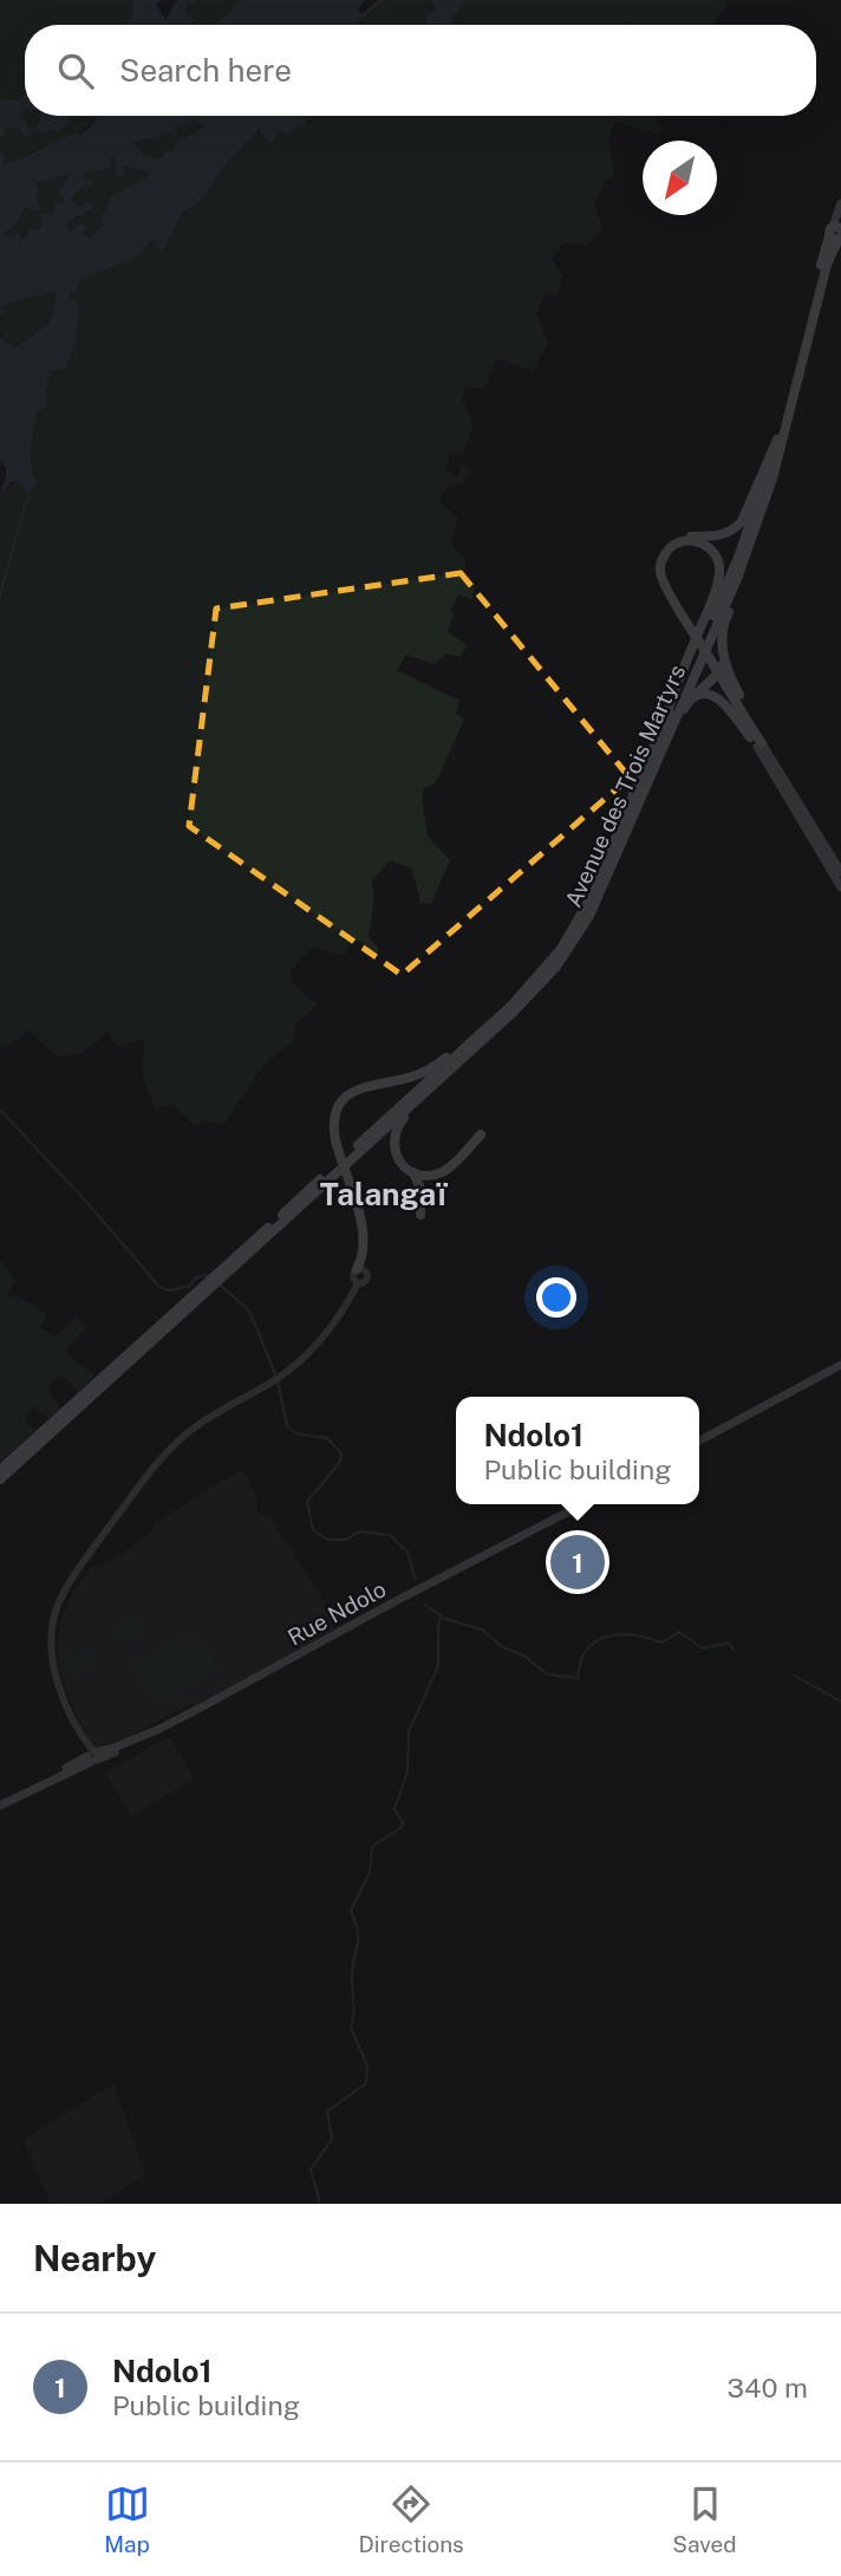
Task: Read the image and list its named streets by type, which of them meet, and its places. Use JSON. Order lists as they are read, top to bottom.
{
  "streets": {
    "highway": ["Avenue des Trois Martyrs"],
    "main road": ["Rue Ndolo"]
  },
  "districts": ["Talangaï"],
  "north": "bottom left",
  "page": {
    "search": "Search here",
    "popup": ["Ndolo1", "Public building"],
    "pins": "1",
    "heading": "Nearby",
    "list": [
      {
        "mark": "1",
        "name": "Ndolo1",
        "note": "Public building",
        "value": "340 m"
      }
    ],
    "nav": ["Map", "Directions", "Saved"]
  }
}
